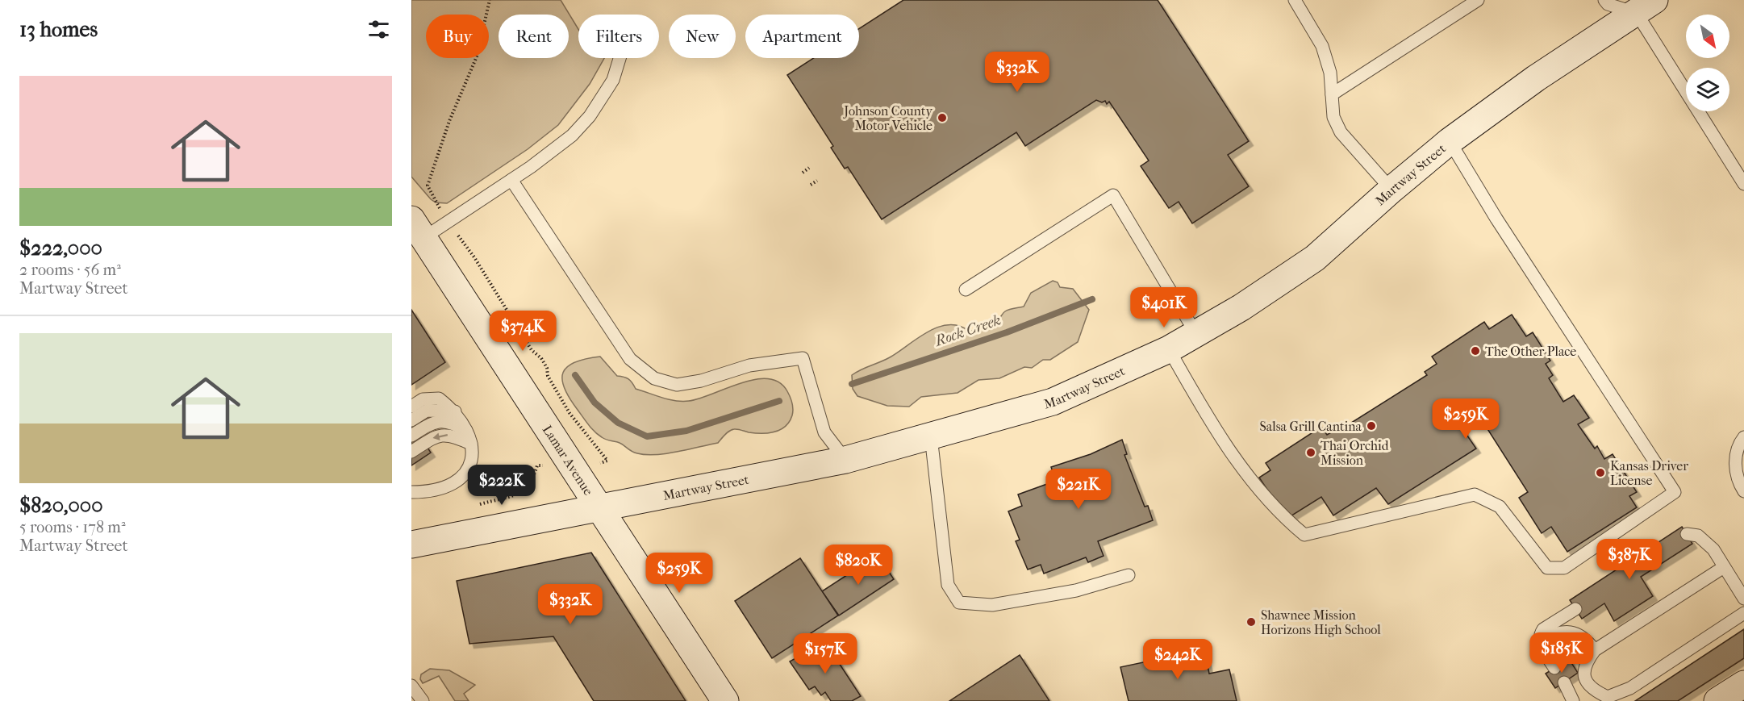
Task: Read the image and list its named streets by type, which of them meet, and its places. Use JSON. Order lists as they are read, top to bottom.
{
  "streets": {
    "street": ["Martway Street", "Lamar Avenue"]
  },
  "crossings": [
    ["Martway Street", "Lamar Avenue"]
  ],
  "water": ["Rock Creek"],
  "places": [
    "Johnson County Motor Vehicle",
    "The Other Place",
    "Salsa Grill Cantina",
    "Thai Orchid Mission",
    "Kansas Driver License",
    "Shawnee Mission Horizons High School"
  ],
  "north": "bottom right",
  "page": {
    "heading": "13 homes",
    "chip": [
      "Buy",
      "Rent",
      "Filters",
      "New",
      "Apartment"
    ],
    "price": [
      "$332K",
      "$401K",
      "$374K",
      "$259K",
      "$222K",
      "$221K",
      "$387K",
      "$820K",
      "$259K",
      "$332K",
      "$185K",
      "$157K",
      "$242K"
    ],
    "list": [
      {
        "name": "$222,000",
        "note": "2 rooms · 56 m² · Martway Street"
      },
      {
        "name": "$820,000",
        "note": "5 rooms · 178 m² · Martway Street"
      }
    ]
  }
}
